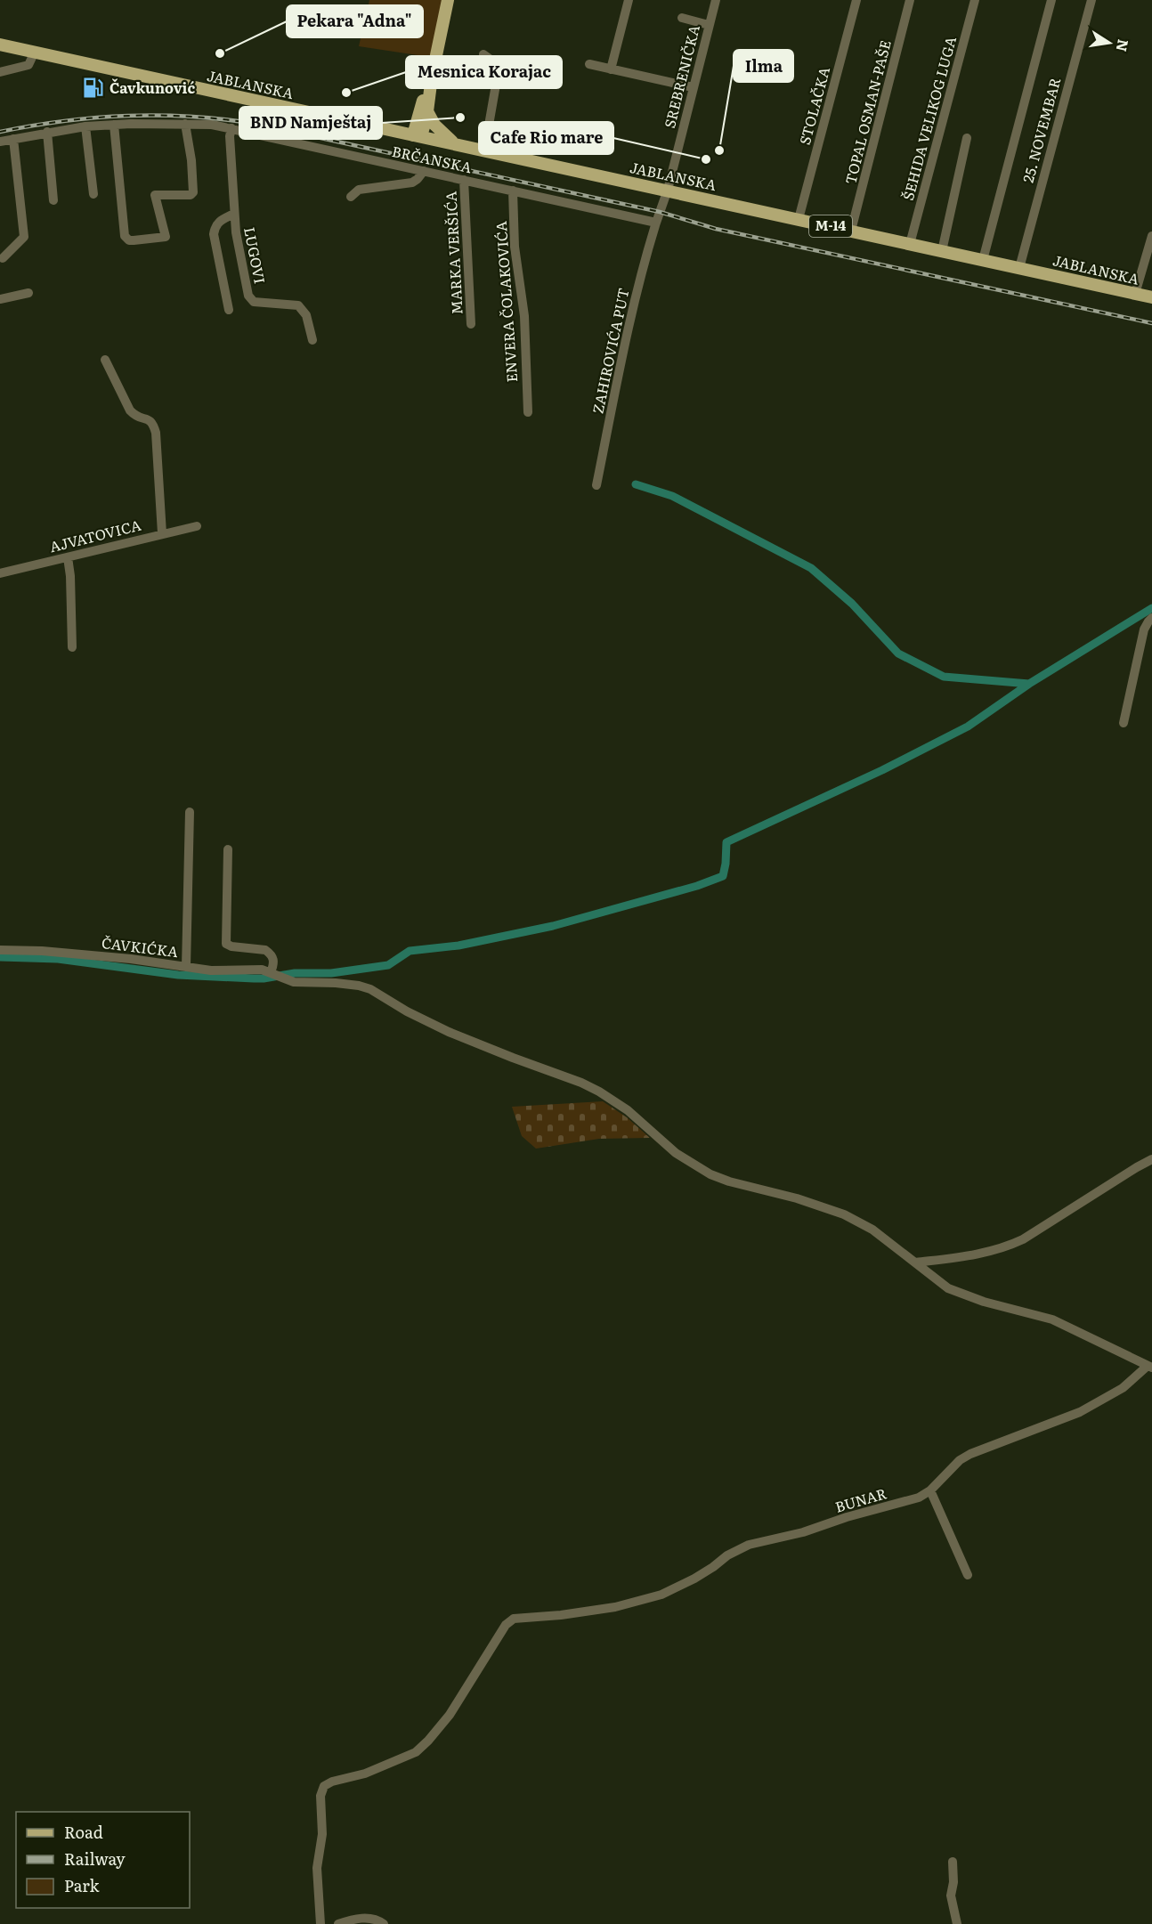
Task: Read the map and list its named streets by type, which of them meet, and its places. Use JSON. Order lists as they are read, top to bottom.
{
  "streets": {
    "main road": ["JABLANSKA", "M-14"],
    "street": [
      "SREBRENIČKA",
      "STOLAČKA",
      "TOPAL OSMAN-PAŠE",
      "ŠEHIDA VELIKOG LUGA",
      "25. NOVEMBAR",
      "BRČANSKA",
      "MARKA VERŠIĆA",
      "LUGOVI",
      "ENVERA ČOLAKOVIĆA",
      "ZAHIROVIĆA PUT",
      "AJVATOVICA",
      "ČAVKIĆKA",
      "BUNAR"
    ]
  },
  "crossings": [
    ["SREBRENIČKA", "JABLANSKA"],
    ["SREBRENIČKA", "BRČANSKA"],
    ["SREBRENIČKA", "ZAHIROVIĆA PUT"],
    ["JABLANSKA", "STOLAČKA"],
    ["JABLANSKA", "TOPAL OSMAN-PAŠE"],
    ["JABLANSKA", "ŠEHIDA VELIKOG LUGA"],
    ["JABLANSKA", "25. NOVEMBAR"],
    ["BRČANSKA", "MARKA VERŠIĆA"],
    ["BRČANSKA", "LUGOVI"],
    ["BRČANSKA", "ENVERA ČOLAKOVIĆA"],
    ["BRČANSKA", "ZAHIROVIĆA PUT"]
  ],
  "places": {
    "other": [
      "Pekara \"Adna\"",
      "Mesnica Korajac",
      "BND Namještaj",
      "Ilma",
      "Cafe Rio mare"
    ],
    "fuel station": ["Čavkunović"]
  },
  "legend": ["Road", "Railway", "Park"],
  "north": "right"
}
